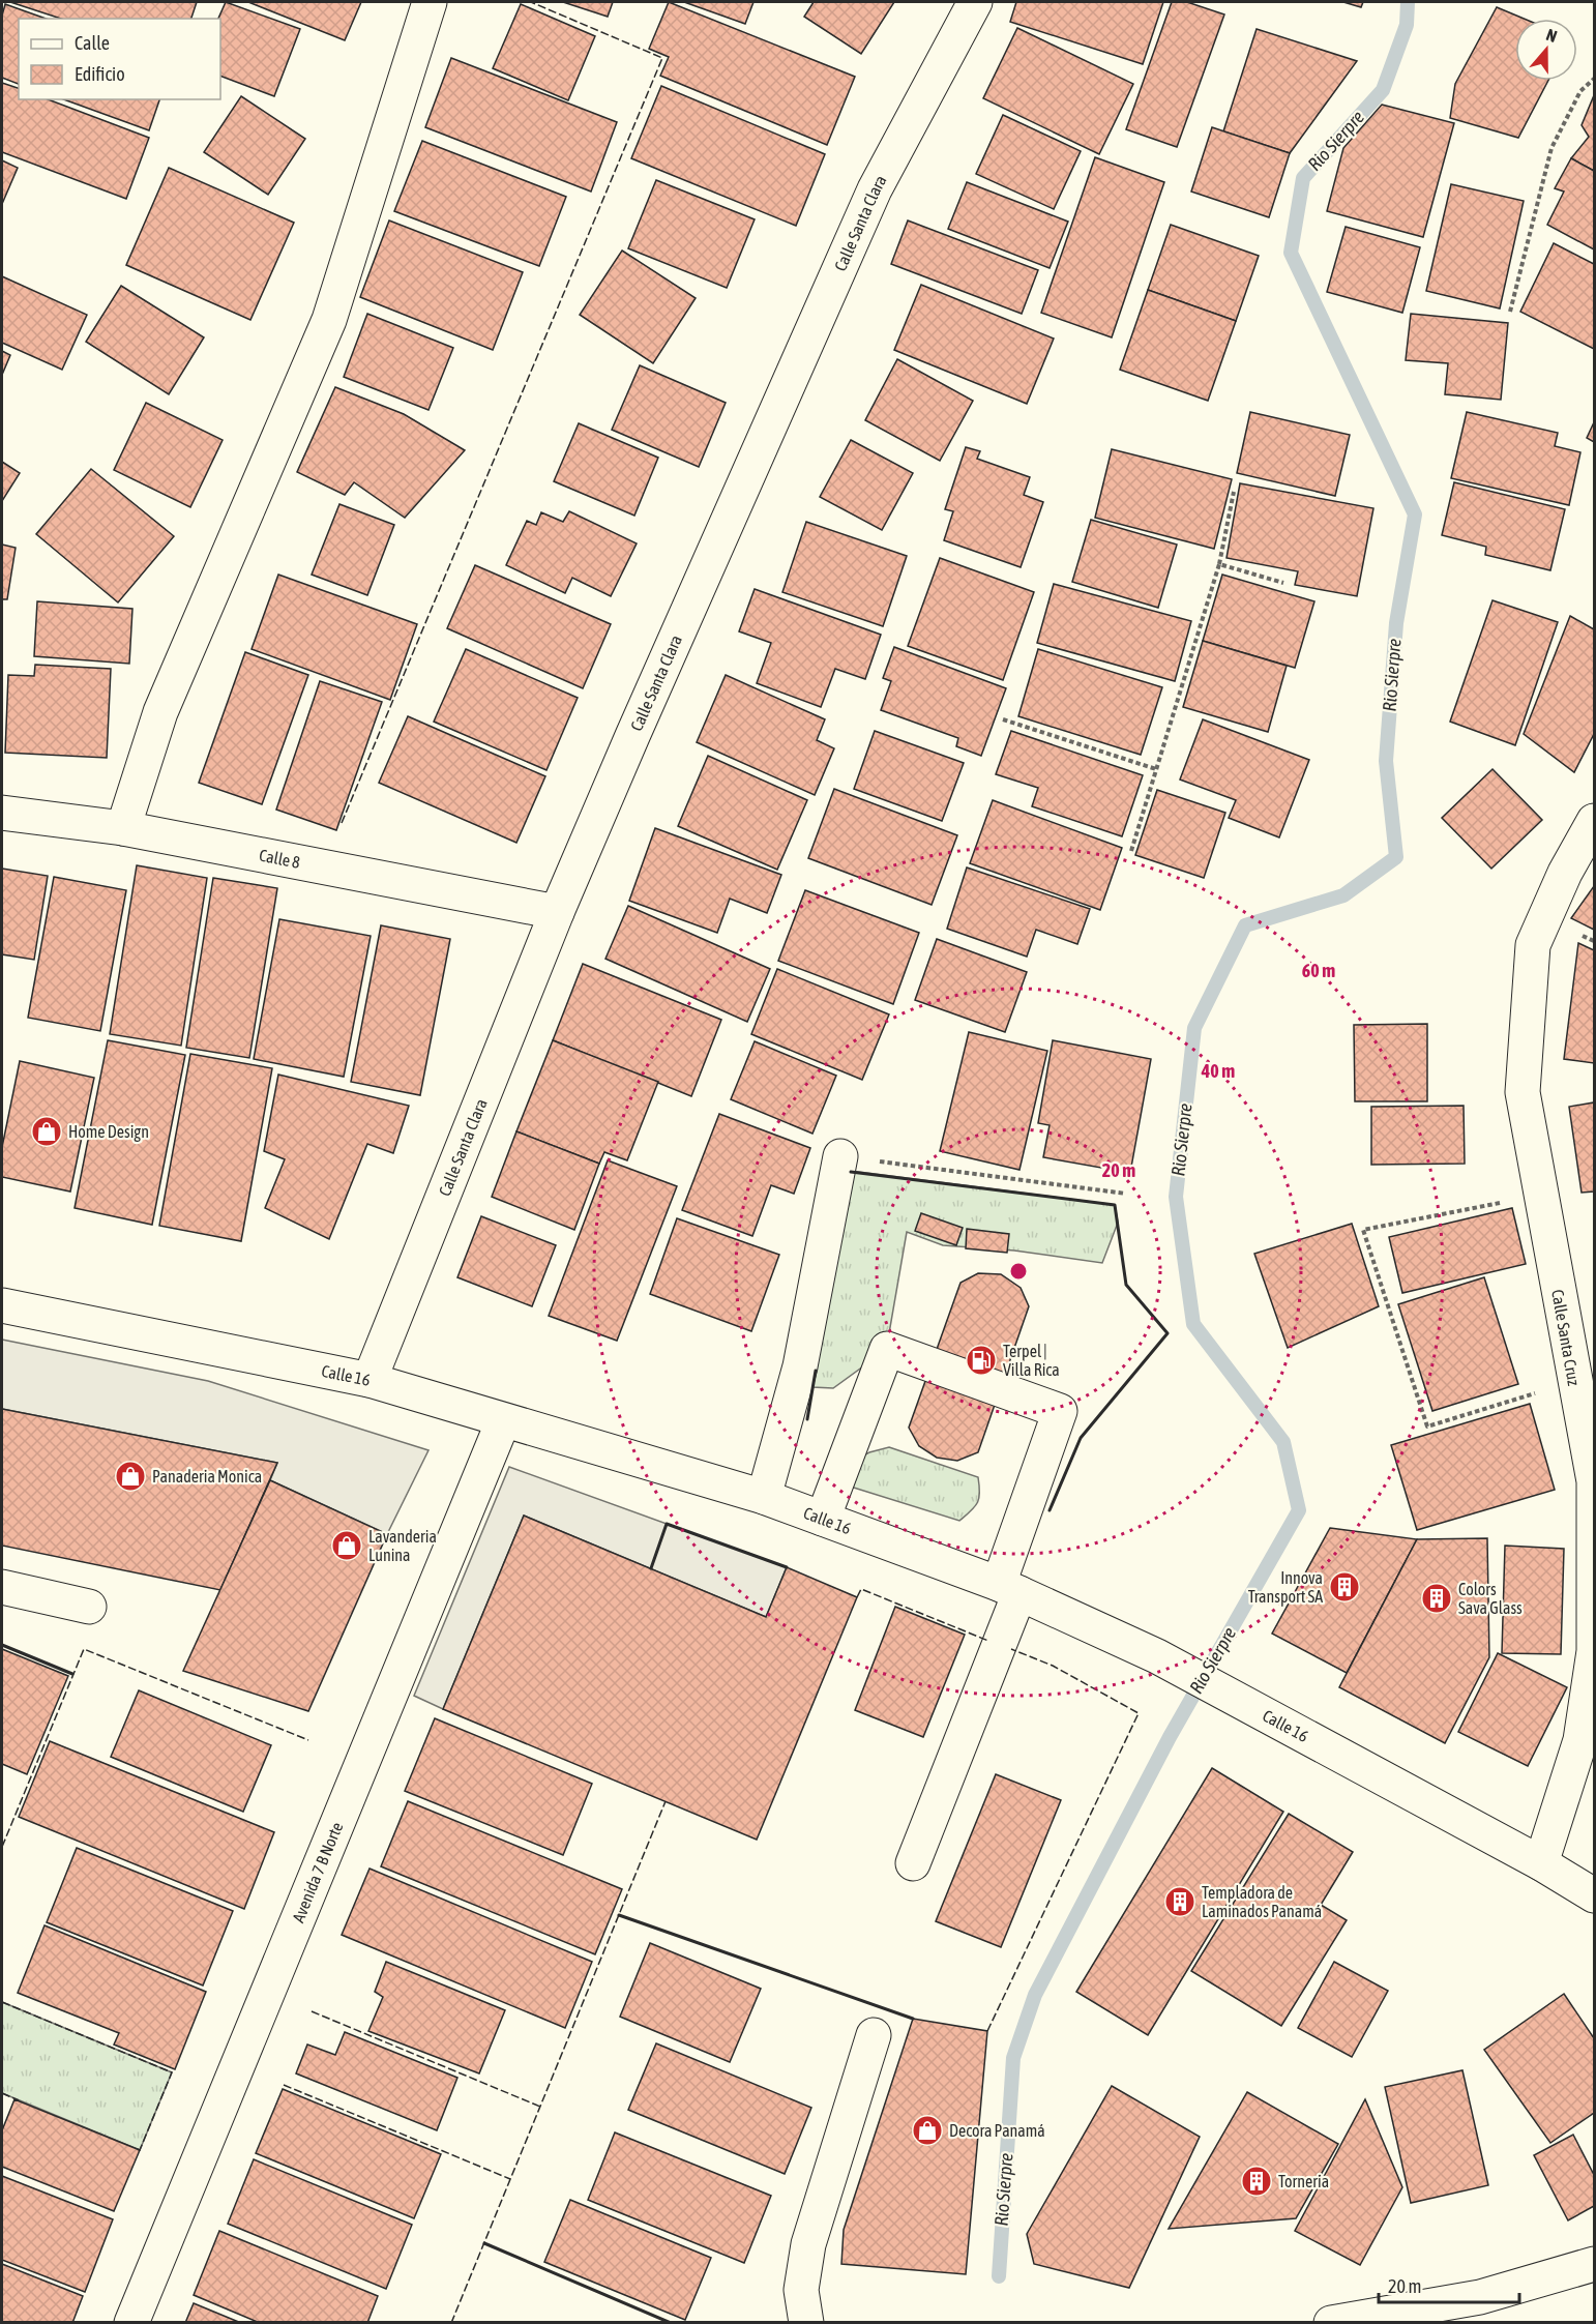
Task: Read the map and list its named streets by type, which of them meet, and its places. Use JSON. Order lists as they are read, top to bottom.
{
  "streets": {
    "street": [
      "Calle Santa Clara",
      "Calle 8",
      "Calle Santa Cruz",
      "Calle 16",
      "Avenida 7 B Norte"
    ]
  },
  "crossings": [
    ["Calle Santa Clara", "Calle 8"],
    ["Calle Santa Clara", "Calle 16"],
    ["Calle Santa Cruz", "Calle 16"],
    ["Calle 16", "Avenida 7 B Norte"]
  ],
  "water": ["Rio Sierpre"],
  "places": {
    "shop": [
      "Home Design",
      "Panaderia Monica",
      "Lavanderia Lunina",
      "Decora Panamá"
    ],
    "fuel station": ["Terpel | Villa Rica"],
    "building": [
      "Innova Transport SA",
      "Colors Sava Glass",
      "Templadora de Laminados Panamá",
      "Torneria"
    ]
  },
  "legend": ["Calle", "Edificio"],
  "scale_bar": "20 m",
  "north": "top",
  "rings": ["60 m", "40 m", "20 m"]
}
